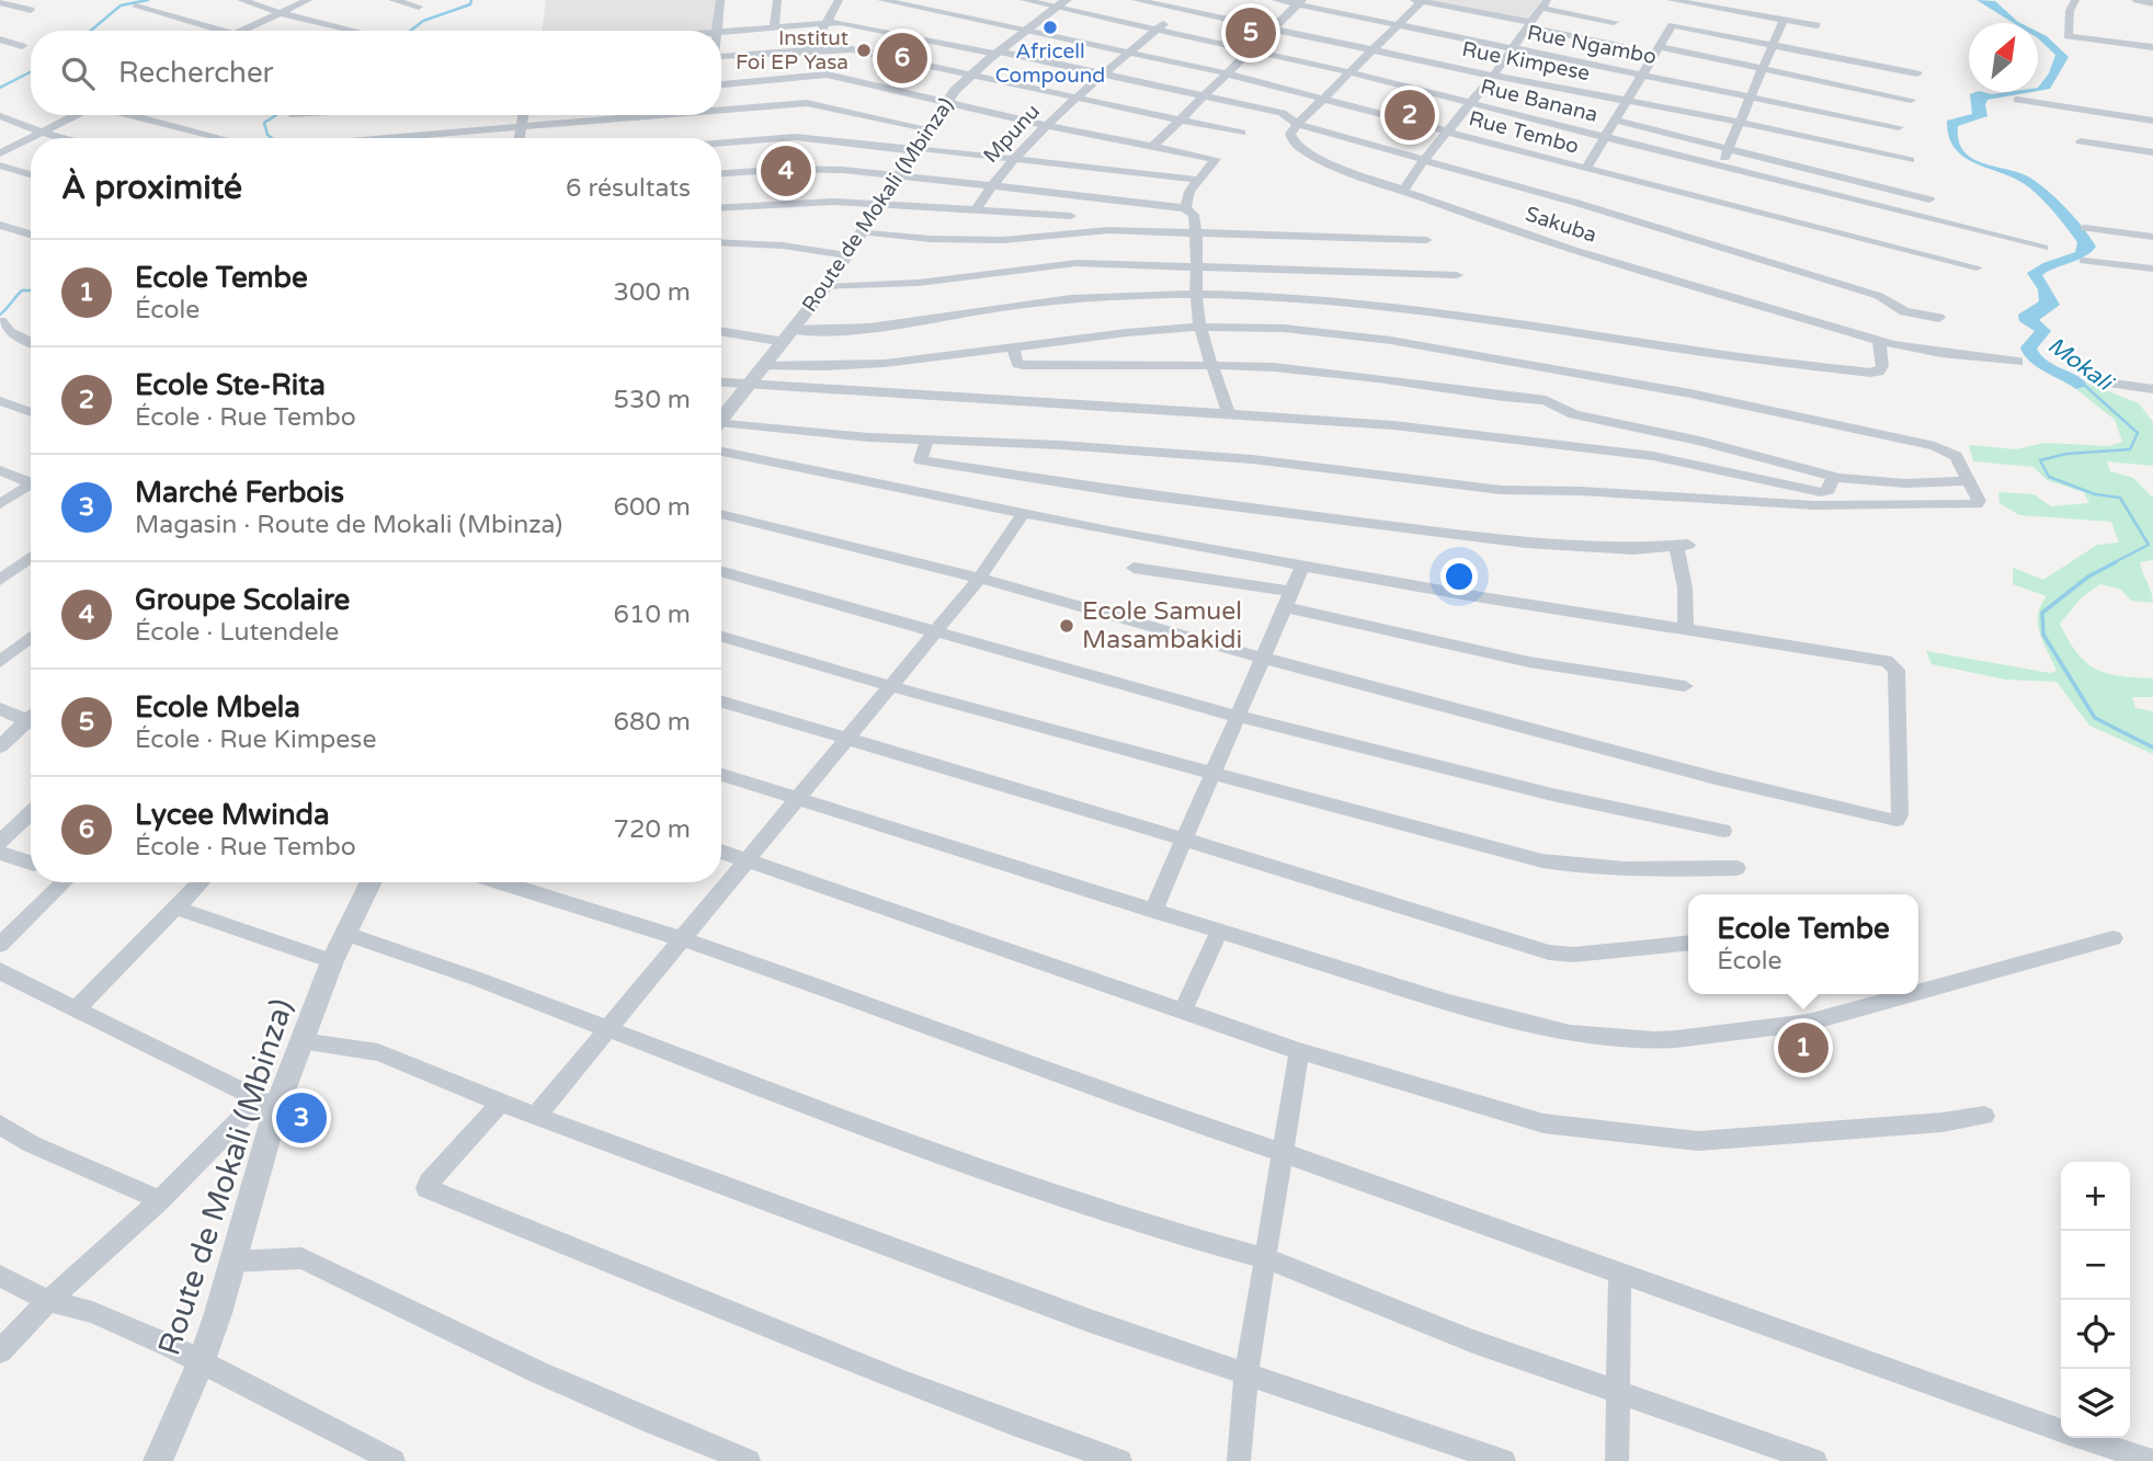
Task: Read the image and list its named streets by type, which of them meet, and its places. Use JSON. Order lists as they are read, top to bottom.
{
  "streets": {
    "street": [
      "Rue Ngambo",
      "Rue Kimpese",
      "Rue Banana",
      "Rue Tembo",
      "Mpunu",
      "Route de Mokali (Mbinza)",
      "Sakuba"
    ]
  },
  "crossings": [
    ["Rue Kimpese", "Mpunu"],
    ["Rue Banana", "Mpunu"],
    ["Rue Banana", "Route de Mokali (Mbinza)"],
    ["Rue Tembo", "Mpunu"],
    ["Rue Tembo", "Route de Mokali (Mbinza)"]
  ],
  "water": ["Mokali"],
  "places": ["Africell Compound", "Institut Foi EP Yasa", "Ecole Samuel Masambakidi"],
  "north": "top right",
  "page": {
    "pins": [
      "5",
      "6",
      "2",
      "4",
      "1",
      "3"
    ],
    "search": "Rechercher",
    "heading": ["À proximité", "6 résultats"],
    "list": [
      {
        "mark": "1",
        "name": "Ecole Tembe",
        "note": "École",
        "value": "300 m"
      },
      {
        "mark": "2",
        "name": "Ecole Ste-Rita",
        "note": "École · Rue Tembo",
        "value": "530 m"
      },
      {
        "mark": "3",
        "name": "Marché Ferbois",
        "note": "Magasin · Route de Mokali (Mbinza)",
        "value": "600 m"
      },
      {
        "mark": "4",
        "name": "Groupe Scolaire",
        "note": "École · Lutendele",
        "value": "610 m"
      },
      {
        "mark": "5",
        "name": "Ecole Mbela",
        "note": "École · Rue Kimpese",
        "value": "680 m"
      },
      {
        "mark": "6",
        "name": "Lycee Mwinda",
        "note": "École · Rue Tembo",
        "value": "720 m"
      }
    ],
    "popup": ["Ecole Tembe", "École"],
    "map_buttons": ["+", "−"]
  }
}
